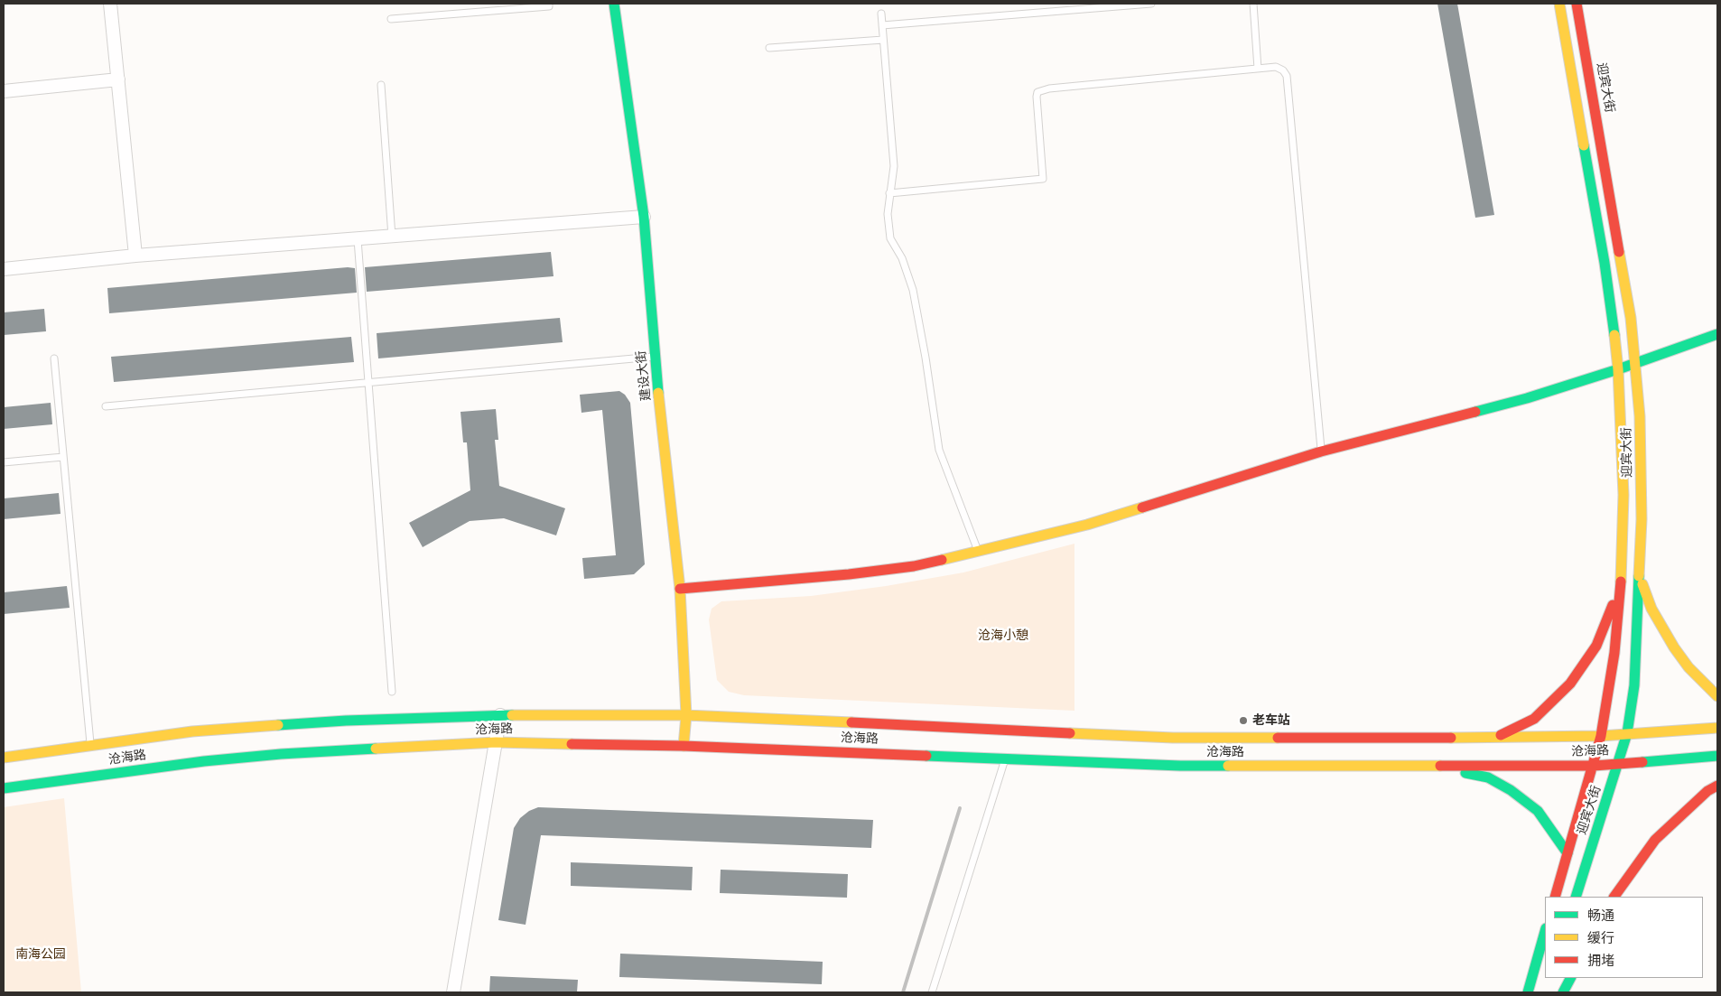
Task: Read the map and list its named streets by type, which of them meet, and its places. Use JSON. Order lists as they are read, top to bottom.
{
  "streets": {
    "main road": ["迎宾大街", "建设大街", "沧海路"]
  },
  "crossings": [
    ["迎宾大街", "沧海路"],
    ["建设大街", "沧海路"]
  ],
  "parks": ["沧海小憩", "南海公园"],
  "places": ["老车站"],
  "legend": ["畅通", "缓行", "拥堵"]
}
